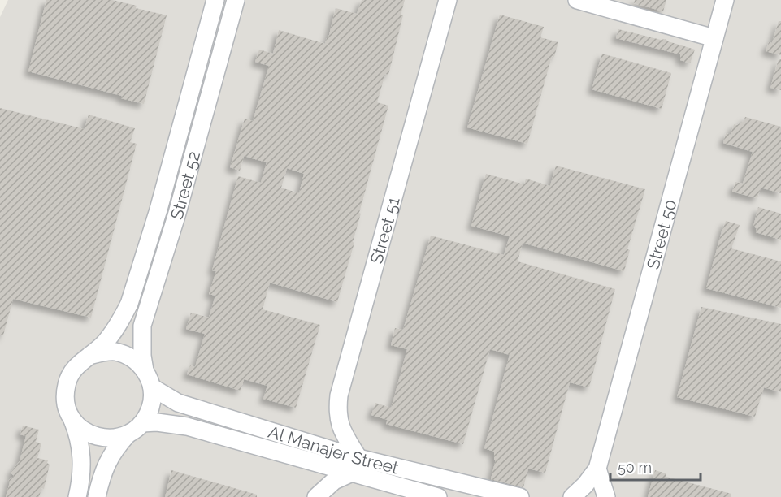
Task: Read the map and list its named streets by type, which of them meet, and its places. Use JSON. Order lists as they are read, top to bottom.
{
  "streets": {
    "street": [
      "Street 52",
      "Street 51",
      "Street 50",
      "Al Manajer Street"
    ]
  },
  "crossings": [
    ["Street 52", "Al Manajer Street"],
    ["Street 51", "Al Manajer Street"]
  ],
  "scale_bar": "50 m"
}
